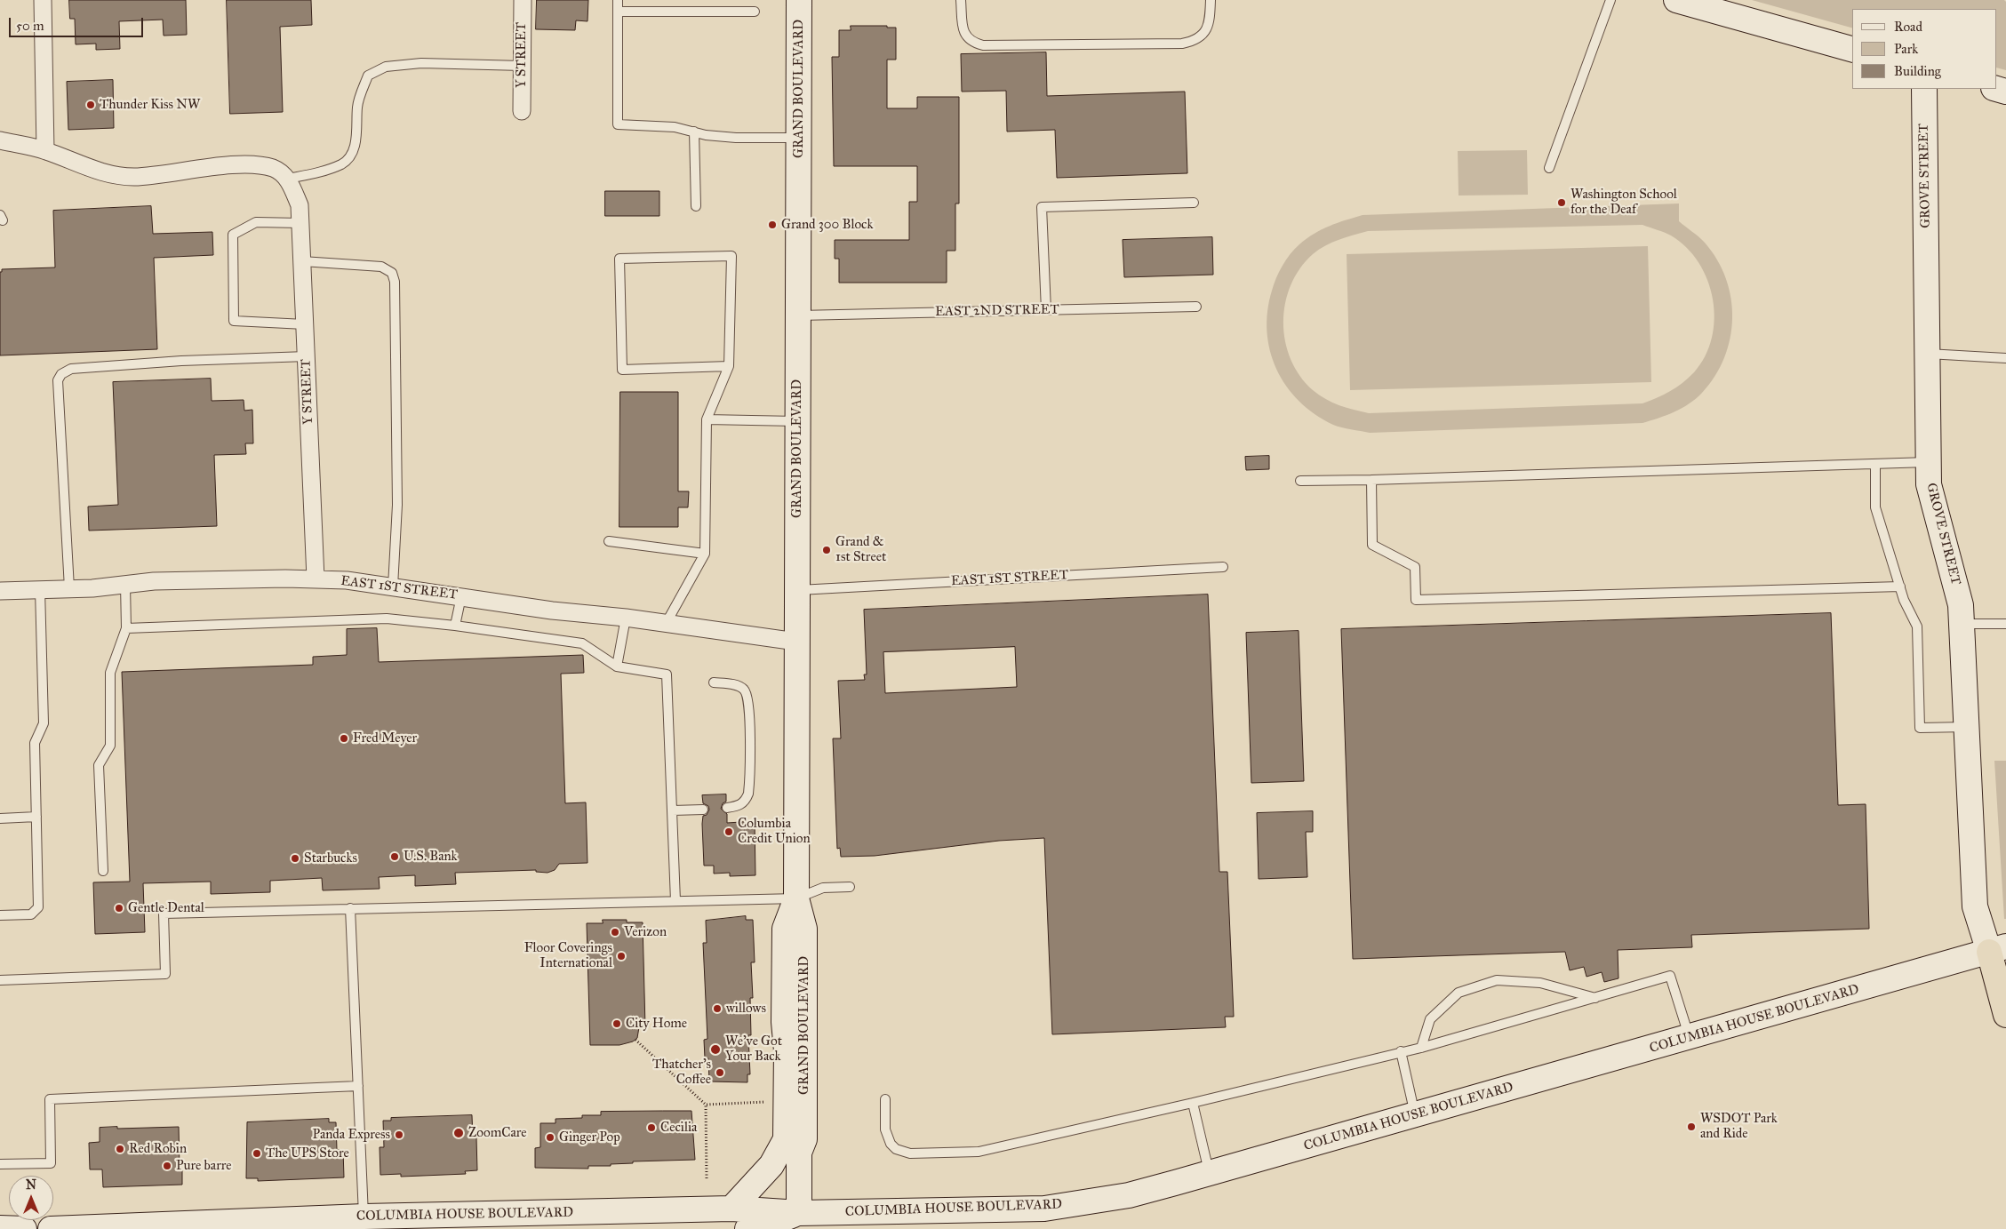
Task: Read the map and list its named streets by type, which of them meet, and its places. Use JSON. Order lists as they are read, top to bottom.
{
  "streets": {
    "main road": ["GRAND BOULEVARD", "GROVE STREET", "COLUMBIA HOUSE BOULEVARD"],
    "street": ["Y STREET", "EAST 1ST STREET"],
    "lane": ["EAST 2ND STREET"]
  },
  "crossings": [
    ["Y STREET", "EAST 1ST STREET"],
    ["GRAND BOULEVARD", "EAST 2ND STREET"],
    ["GRAND BOULEVARD", "EAST 1ST STREET"],
    ["GRAND BOULEVARD", "COLUMBIA HOUSE BOULEVARD"],
    ["GROVE STREET", "COLUMBIA HOUSE BOULEVARD"]
  ],
  "places": [
    "Thunder Kiss NW",
    "Washington School for the Deaf",
    "Grand 300 Block",
    "Grand & 1st Street",
    "Fred Meyer",
    "Columbia Credit Union",
    "U.S. Bank",
    "Starbucks",
    "Gentle Dental",
    "Verizon",
    "Floor Coverings International",
    "willows",
    "City Home",
    "We've Got Your Back",
    "Thatcher's Coffee",
    "WSDOT Park and Ride",
    "Cecilia",
    "ZoomCare",
    "Panda Express",
    "Ginger Pop",
    "Red Robin",
    "The UPS Store",
    "Pure barre"
  ],
  "legend": ["Road", "Park", "Building"],
  "scale_bar": "50 m",
  "north": "top"
}
